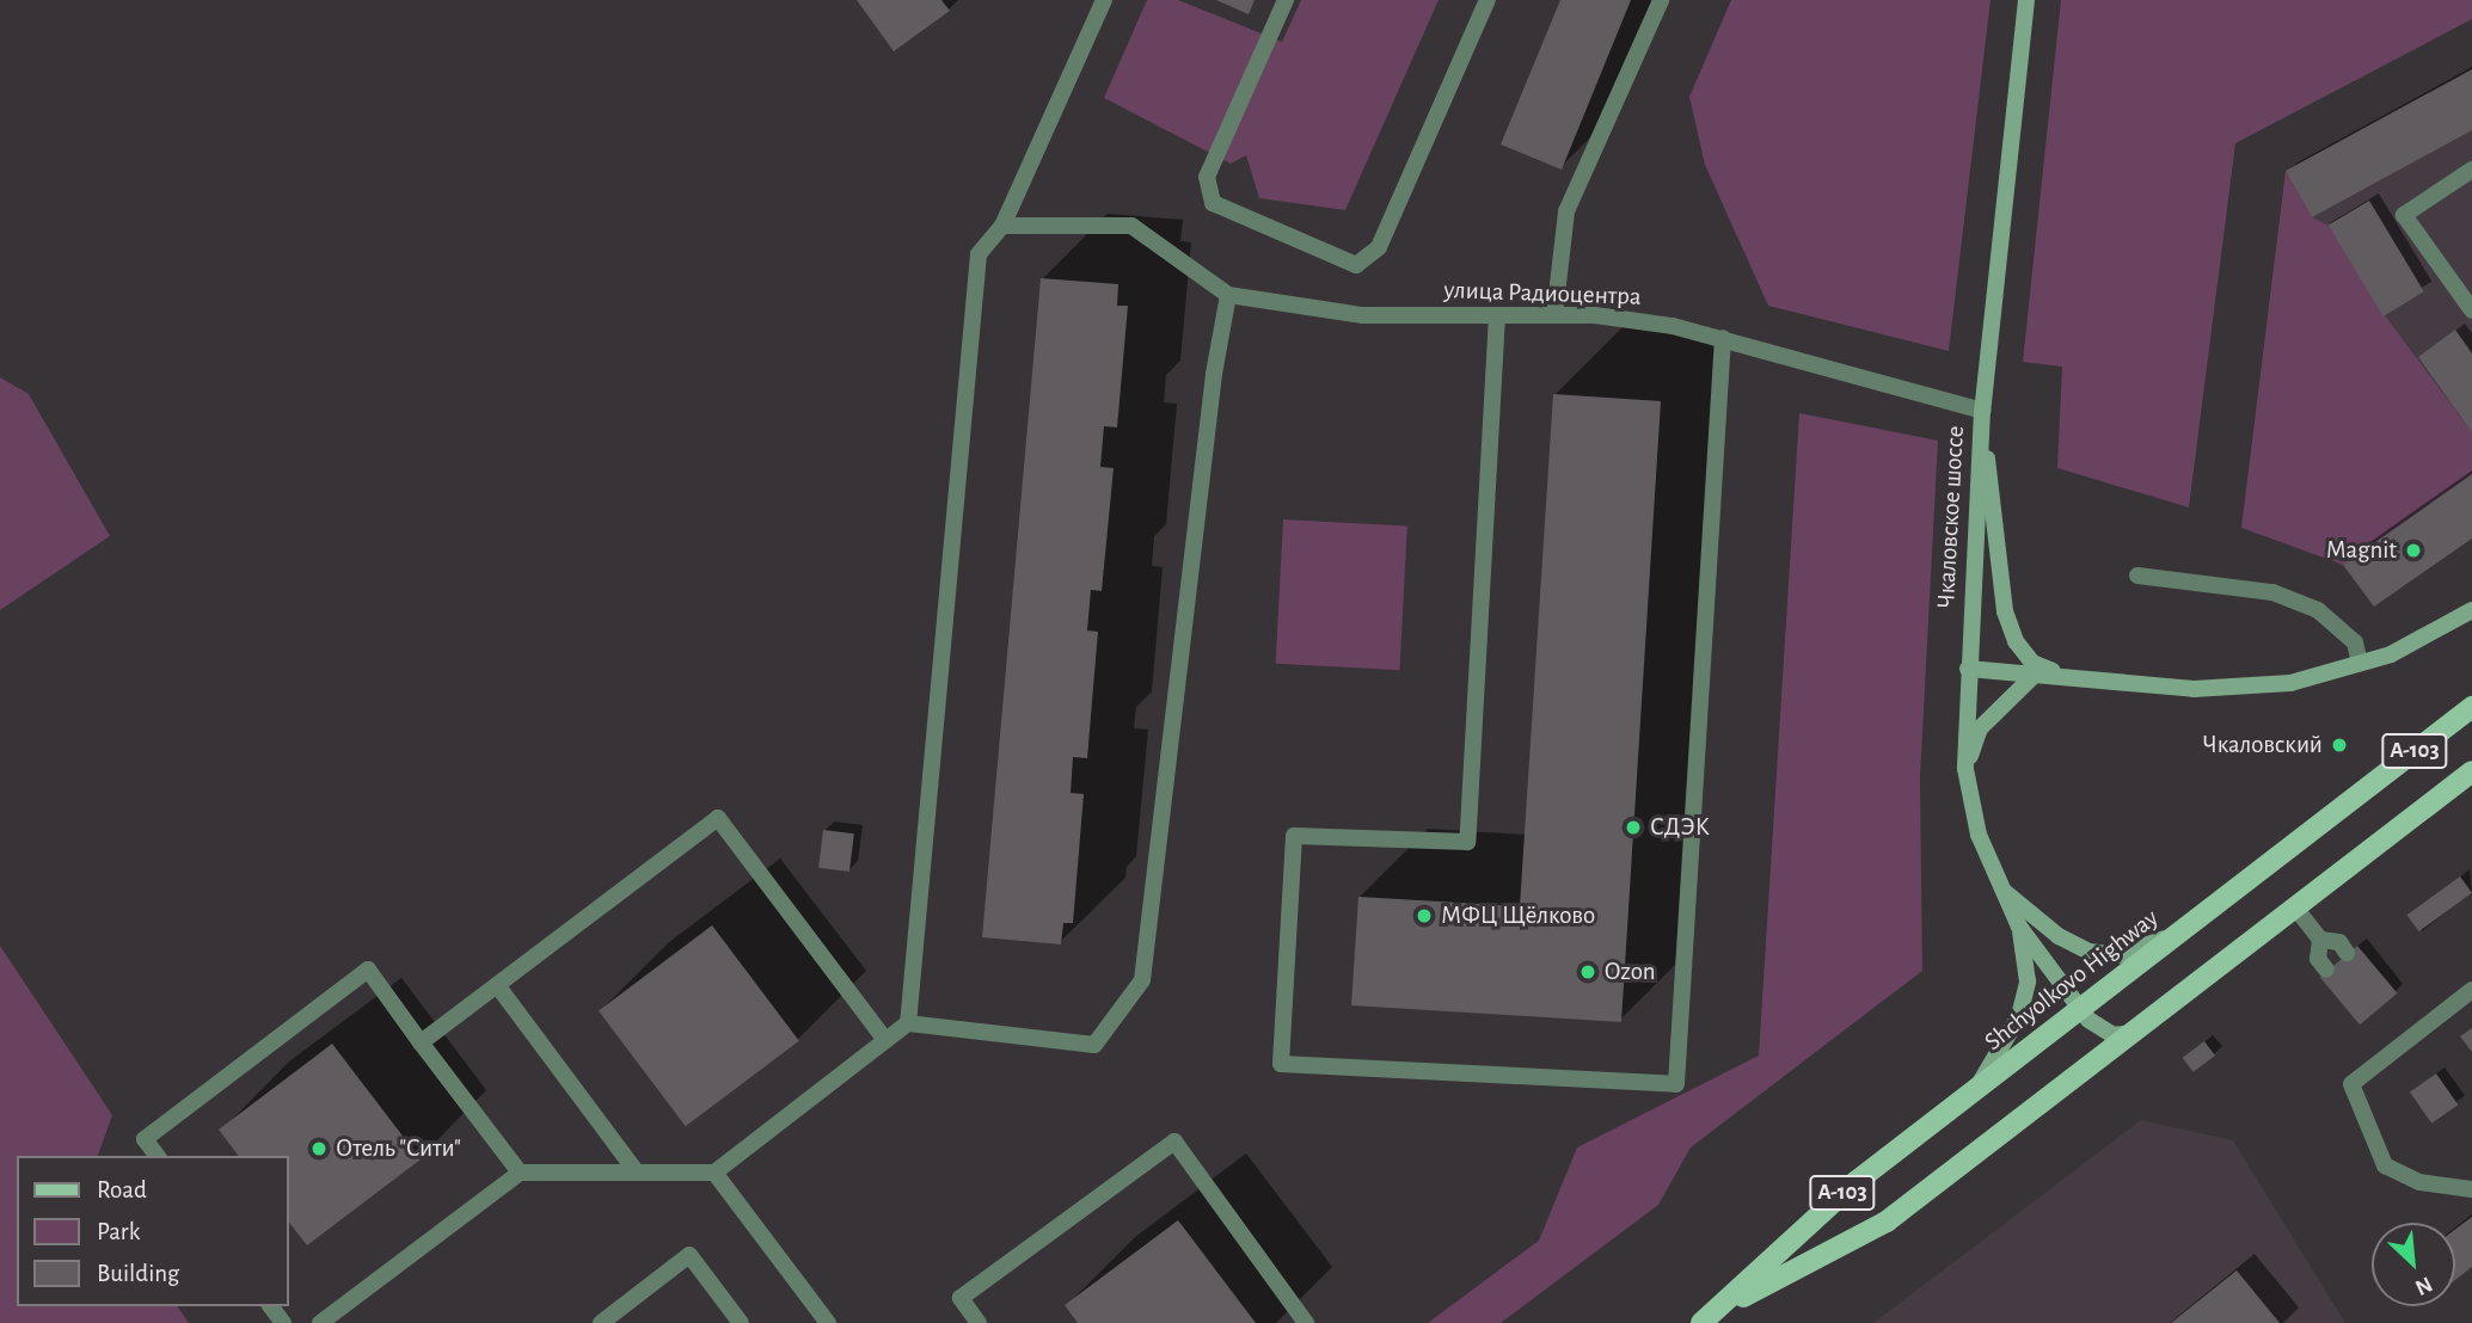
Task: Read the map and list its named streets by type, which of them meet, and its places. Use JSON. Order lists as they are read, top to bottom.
{
  "streets": {
    "main road": ["А-103", "Shchyolkovo Highway"],
    "street": ["улица Радиоцентра", "Чкаловское шоссе"]
  },
  "crossings": [
    ["улица Радиоцентра", "Чкаловское шоссе"],
    ["Чкаловское шоссе", "Shchyolkovo Highway"]
  ],
  "places": [
    "Magnit",
    "Чкаловский",
    "СДЭК",
    "МФЦ Щёлково",
    "Ozon",
    "Отель \"Сити\""
  ],
  "legend": ["Road", "Park", "Building"],
  "north": "bottom right"
}
